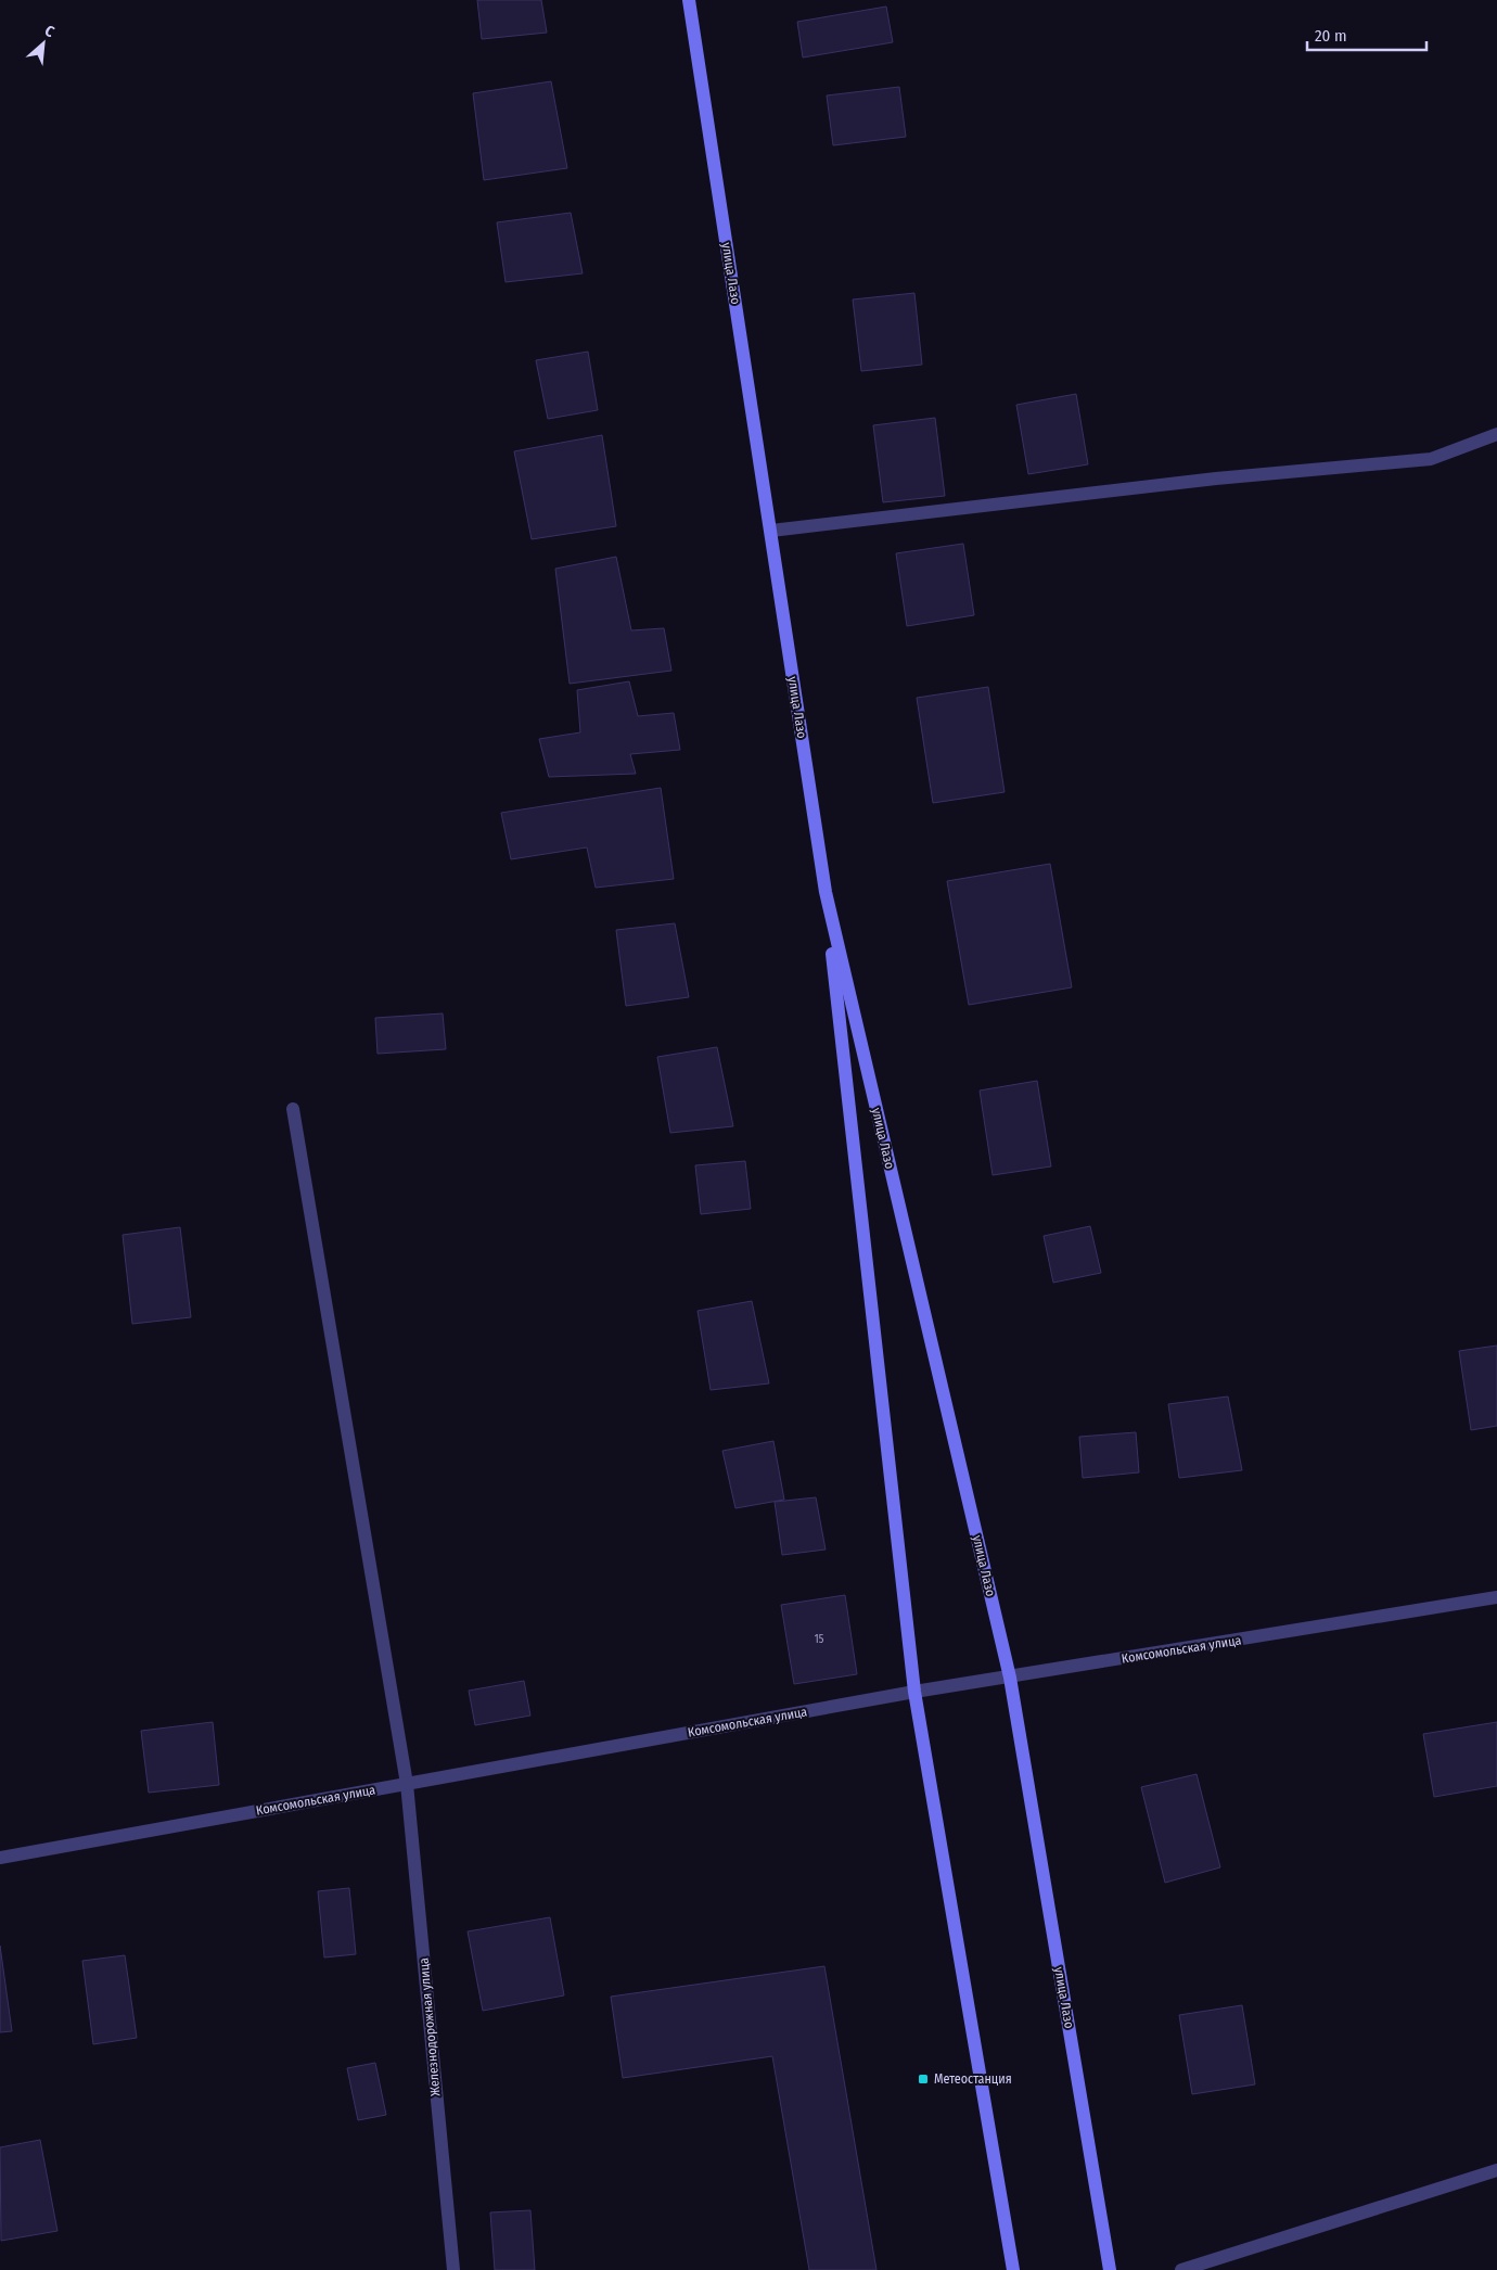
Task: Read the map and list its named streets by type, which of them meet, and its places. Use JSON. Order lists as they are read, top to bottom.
{
  "streets": {
    "street": ["улица Лазо", "Комсомольская улица", "Железнодорожная улица"]
  },
  "crossings": [
    ["улица Лазо", "Комсомольская улица"],
    ["Комсомольская улица", "Железнодорожная улица"]
  ],
  "places": {
    "transit": ["Метеостанция"]
  },
  "house_numbers": ["15"],
  "scale_bar": "20 m",
  "north": "top right"
}
